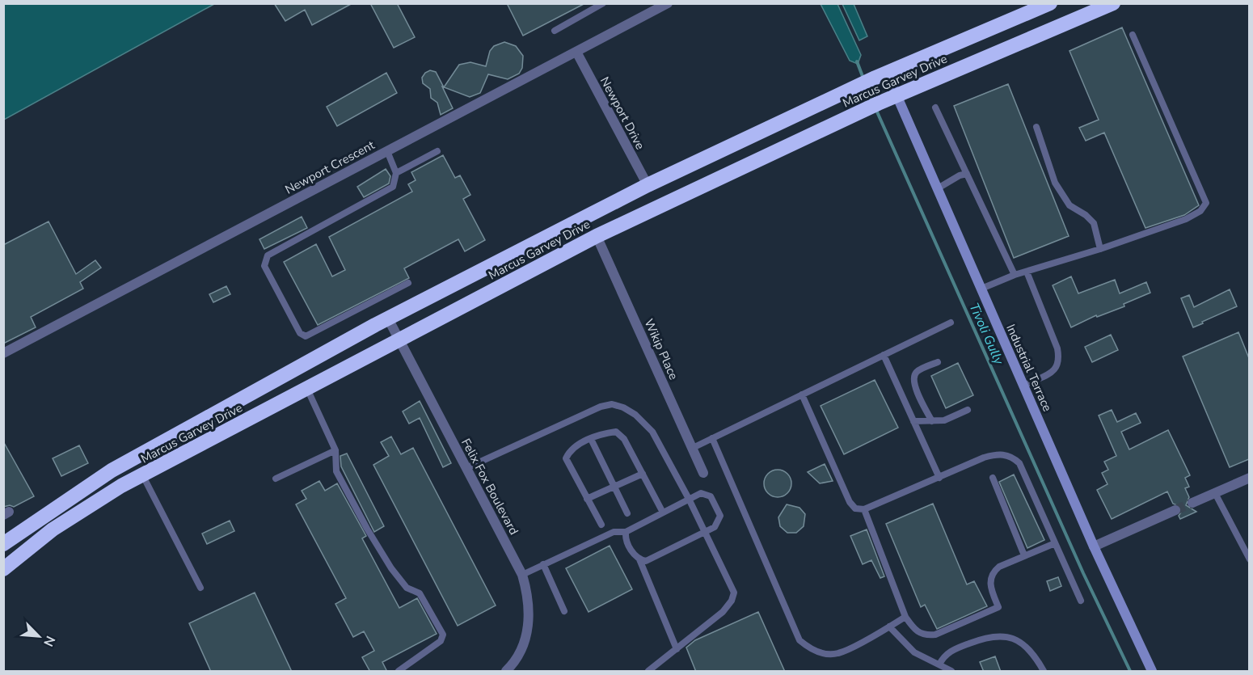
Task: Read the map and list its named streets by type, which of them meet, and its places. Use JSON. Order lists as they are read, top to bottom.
{
  "streets": {
    "highway": ["Marcus Garvey Drive"],
    "street": [
      "Newport Drive",
      "Newport Crescent",
      "Wikip Place",
      "Industrial Terrace",
      "Felix Fox Boulevard"
    ]
  },
  "crossings": [
    ["Marcus Garvey Drive", "Newport Drive"],
    ["Marcus Garvey Drive", "Wikip Place"],
    ["Marcus Garvey Drive", "Industrial Terrace"],
    ["Marcus Garvey Drive", "Felix Fox Boulevard"],
    ["Newport Drive", "Newport Crescent"]
  ],
  "water": ["Tivoli Gully"],
  "north": "bottom right"
}
